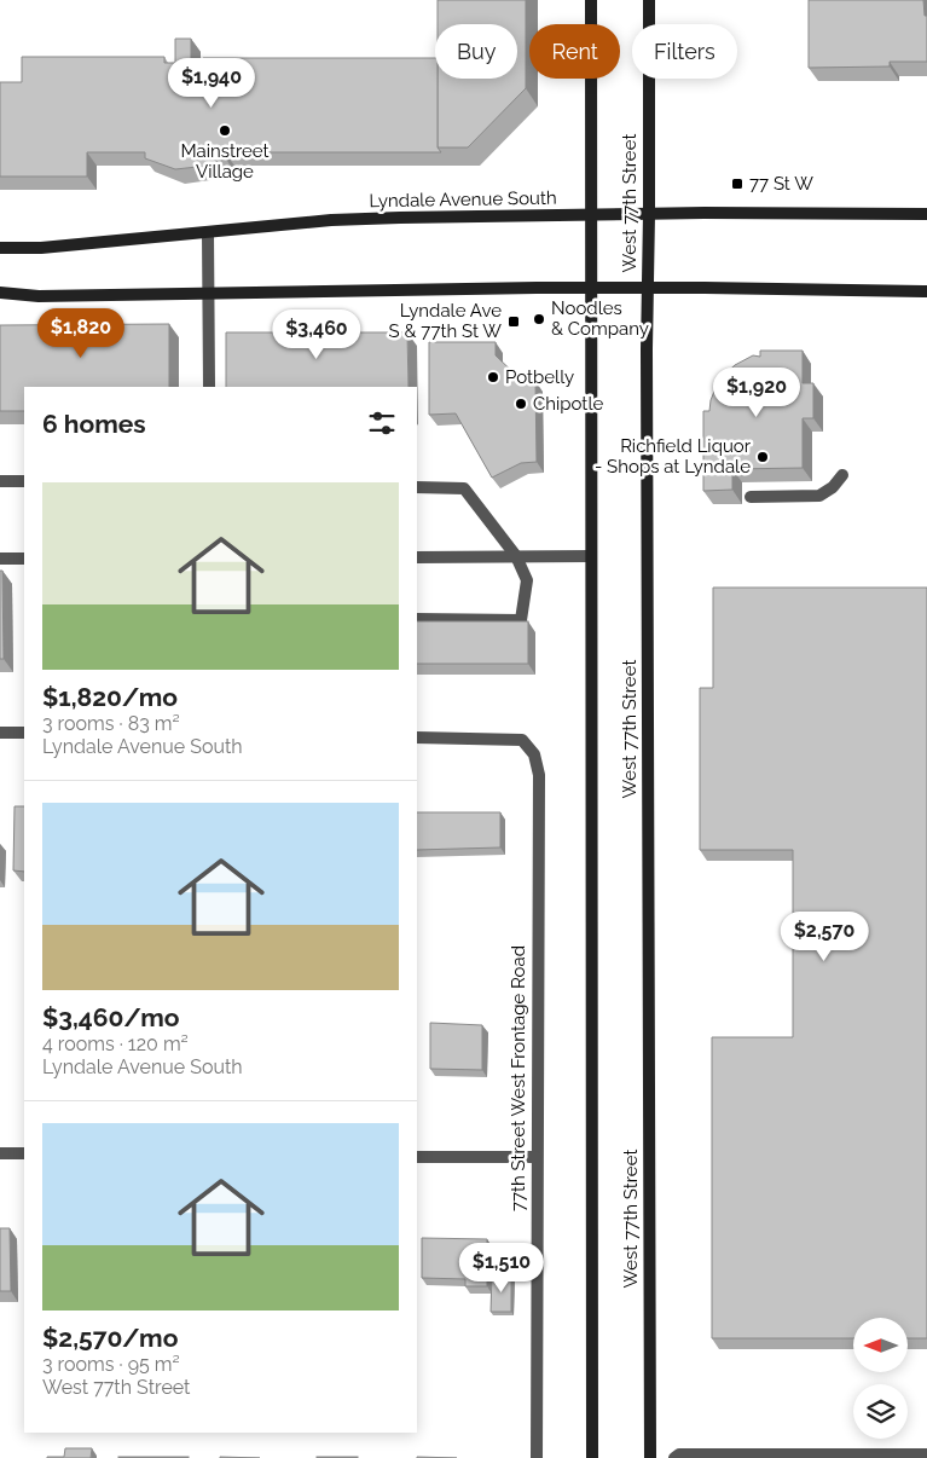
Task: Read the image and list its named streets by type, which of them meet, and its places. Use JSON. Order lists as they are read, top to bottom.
{
  "streets": {
    "street": ["Lyndale Avenue South", "West 77th Street", "77th Street West Frontage Road"]
  },
  "crossings": [
    ["Lyndale Avenue South", "West 77th Street"]
  ],
  "places": {
    "other": [
      "Mainstreet Village",
      "Noodles & Company",
      "Potbelly",
      "Chipotle",
      "Richfield Liquor - Shops at Lyndale"
    ],
    "transit": ["77 St W", "Lyndale Ave S & 77th St W"]
  },
  "north": "left",
  "page": {
    "chip": ["Buy", "Rent", "Filters"],
    "price": [
      "$1,940",
      "$1,820",
      "$3,460",
      "$1,920",
      "$2,570",
      "$1,510"
    ],
    "heading": "6 homes",
    "list": [
      {
        "name": "$1,820/mo",
        "note": "3 rooms · 83 m² · Lyndale Avenue South"
      },
      {
        "name": "$3,460/mo",
        "note": "4 rooms · 120 m² · Lyndale Avenue South"
      },
      {
        "name": "$2,570/mo",
        "note": "3 rooms · 95 m² · West 77th Street"
      }
    ]
  }
}
